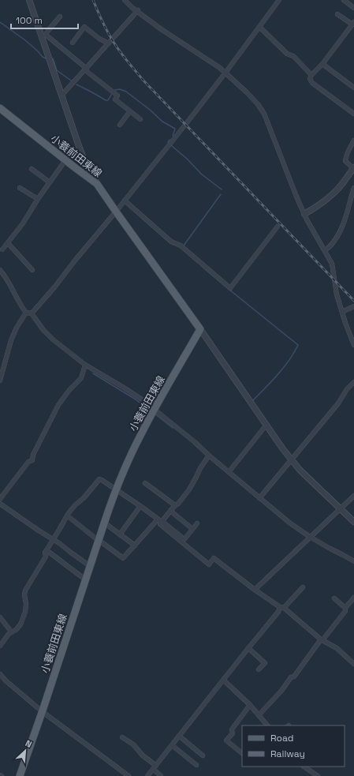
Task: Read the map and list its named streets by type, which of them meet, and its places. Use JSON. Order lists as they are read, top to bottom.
{
  "streets": {
    "main road": ["小蓑前田東線"]
  },
  "legend": ["Road", "Railway"],
  "scale_bar": "100 m",
  "north": "top right"
}
